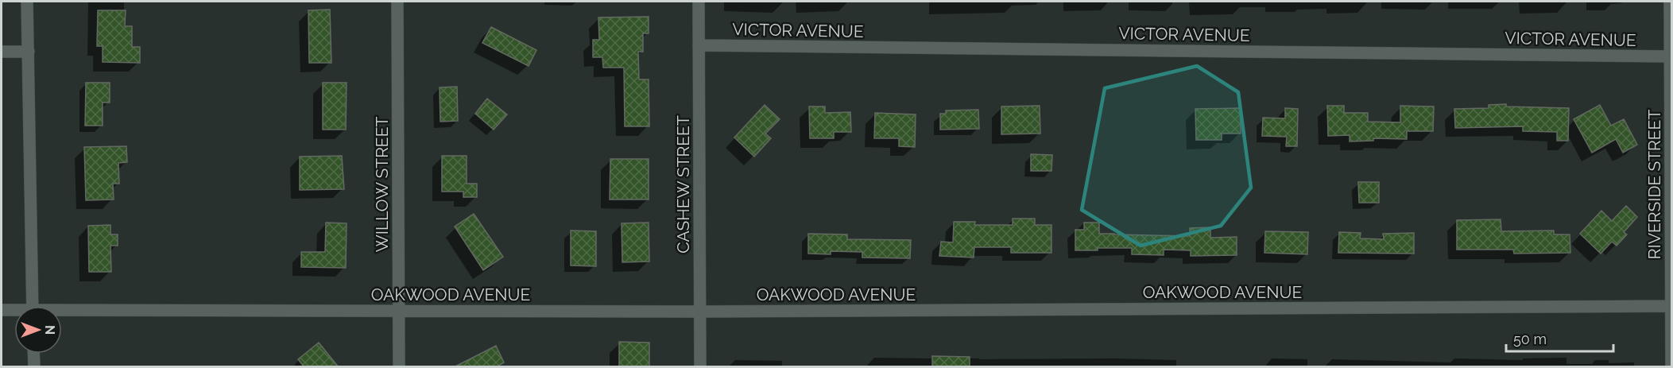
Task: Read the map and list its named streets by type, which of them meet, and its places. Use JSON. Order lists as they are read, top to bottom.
{
  "streets": {
    "street": [
      "VICTOR AVENUE",
      "WILLOW STREET",
      "CASHEW STREET",
      "RIVERSIDE STREET",
      "OAKWOOD AVENUE"
    ]
  },
  "crossings": [
    ["VICTOR AVENUE", "CASHEW STREET"],
    ["VICTOR AVENUE", "RIVERSIDE STREET"],
    ["WILLOW STREET", "OAKWOOD AVENUE"],
    ["CASHEW STREET", "OAKWOOD AVENUE"],
    ["RIVERSIDE STREET", "OAKWOOD AVENUE"]
  ],
  "scale_bar": "50 m",
  "north": "right"
}
